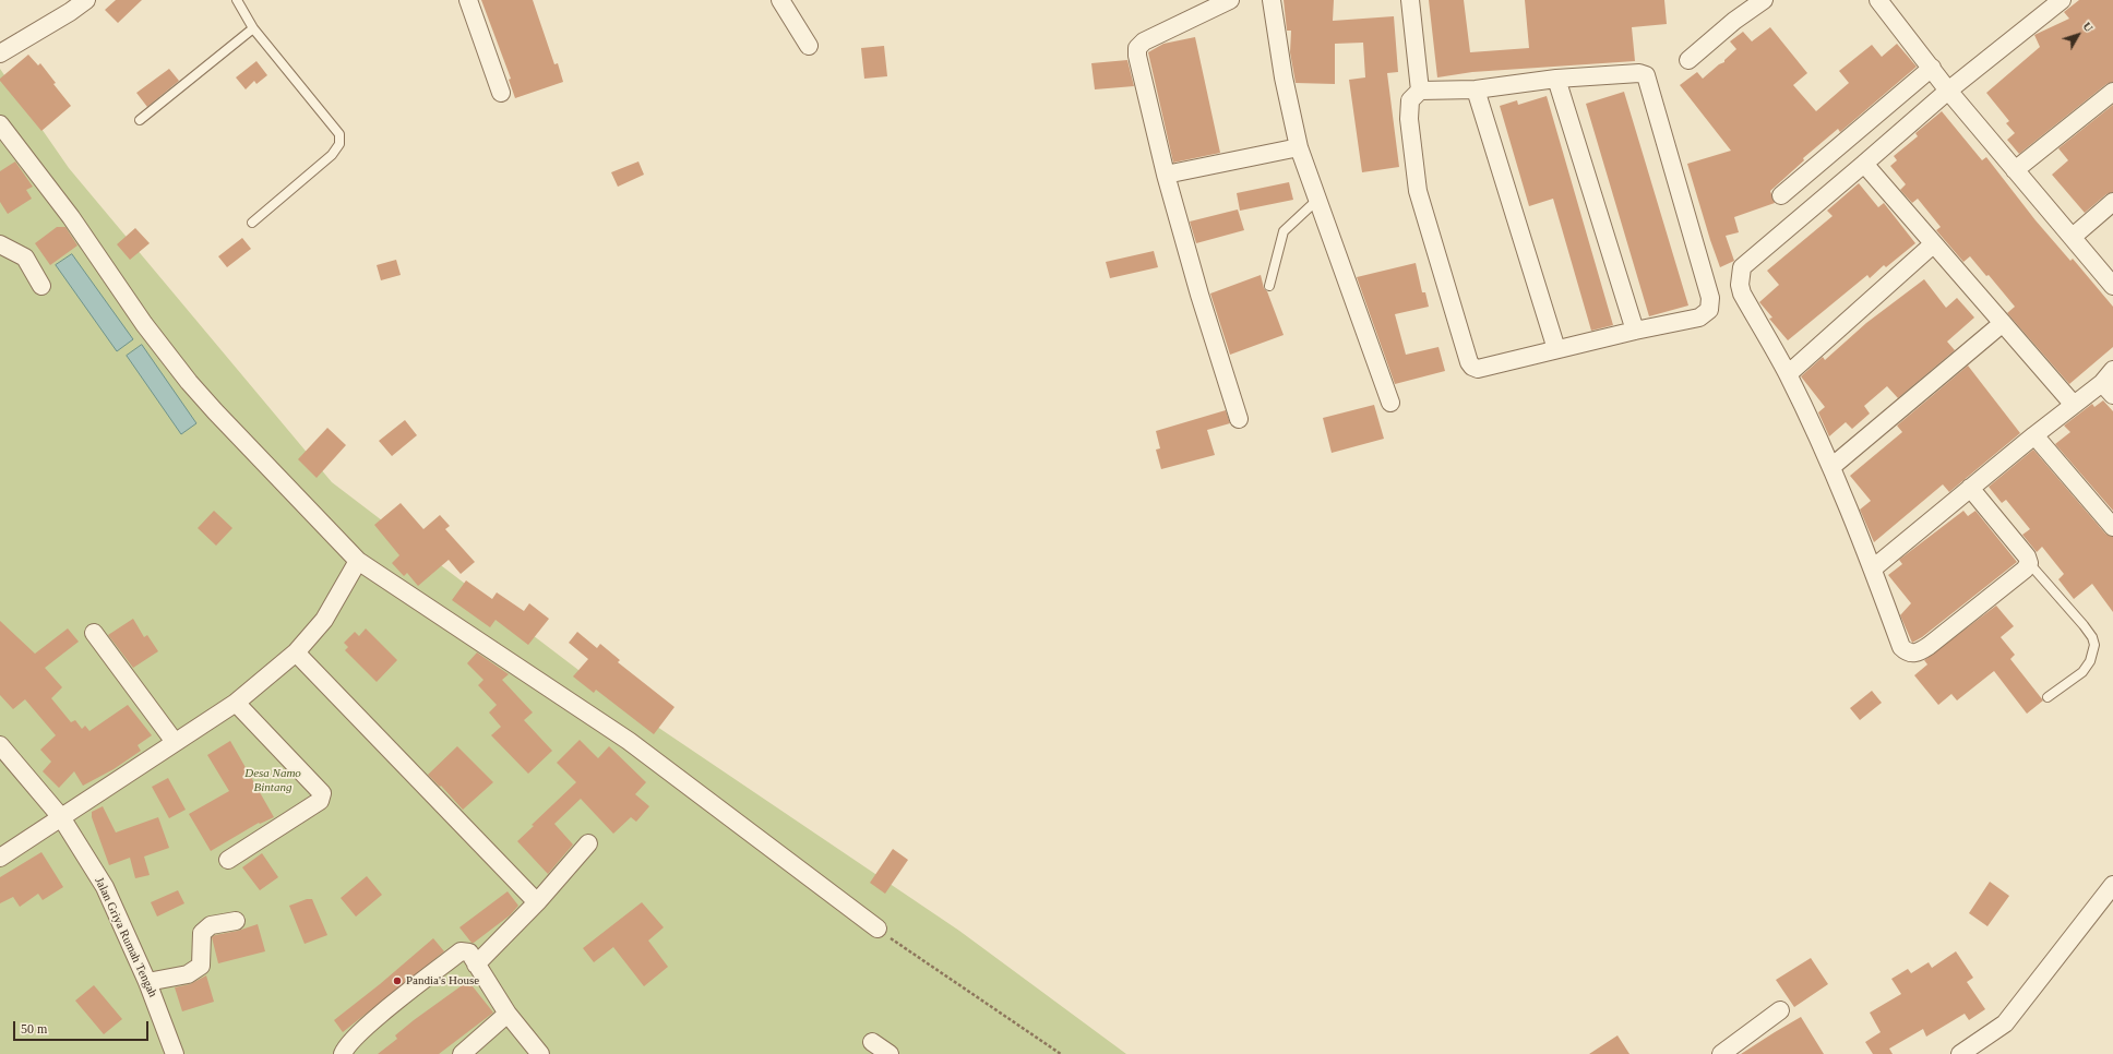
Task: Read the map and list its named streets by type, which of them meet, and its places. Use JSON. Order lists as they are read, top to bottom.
{
  "streets": {
    "street": ["Jalan Griya Rumah Tengah"]
  },
  "parks": ["Desa Namo Bintang"],
  "places": ["Pandia's House"],
  "scale_bar": "50 m",
  "north": "top right"
}
